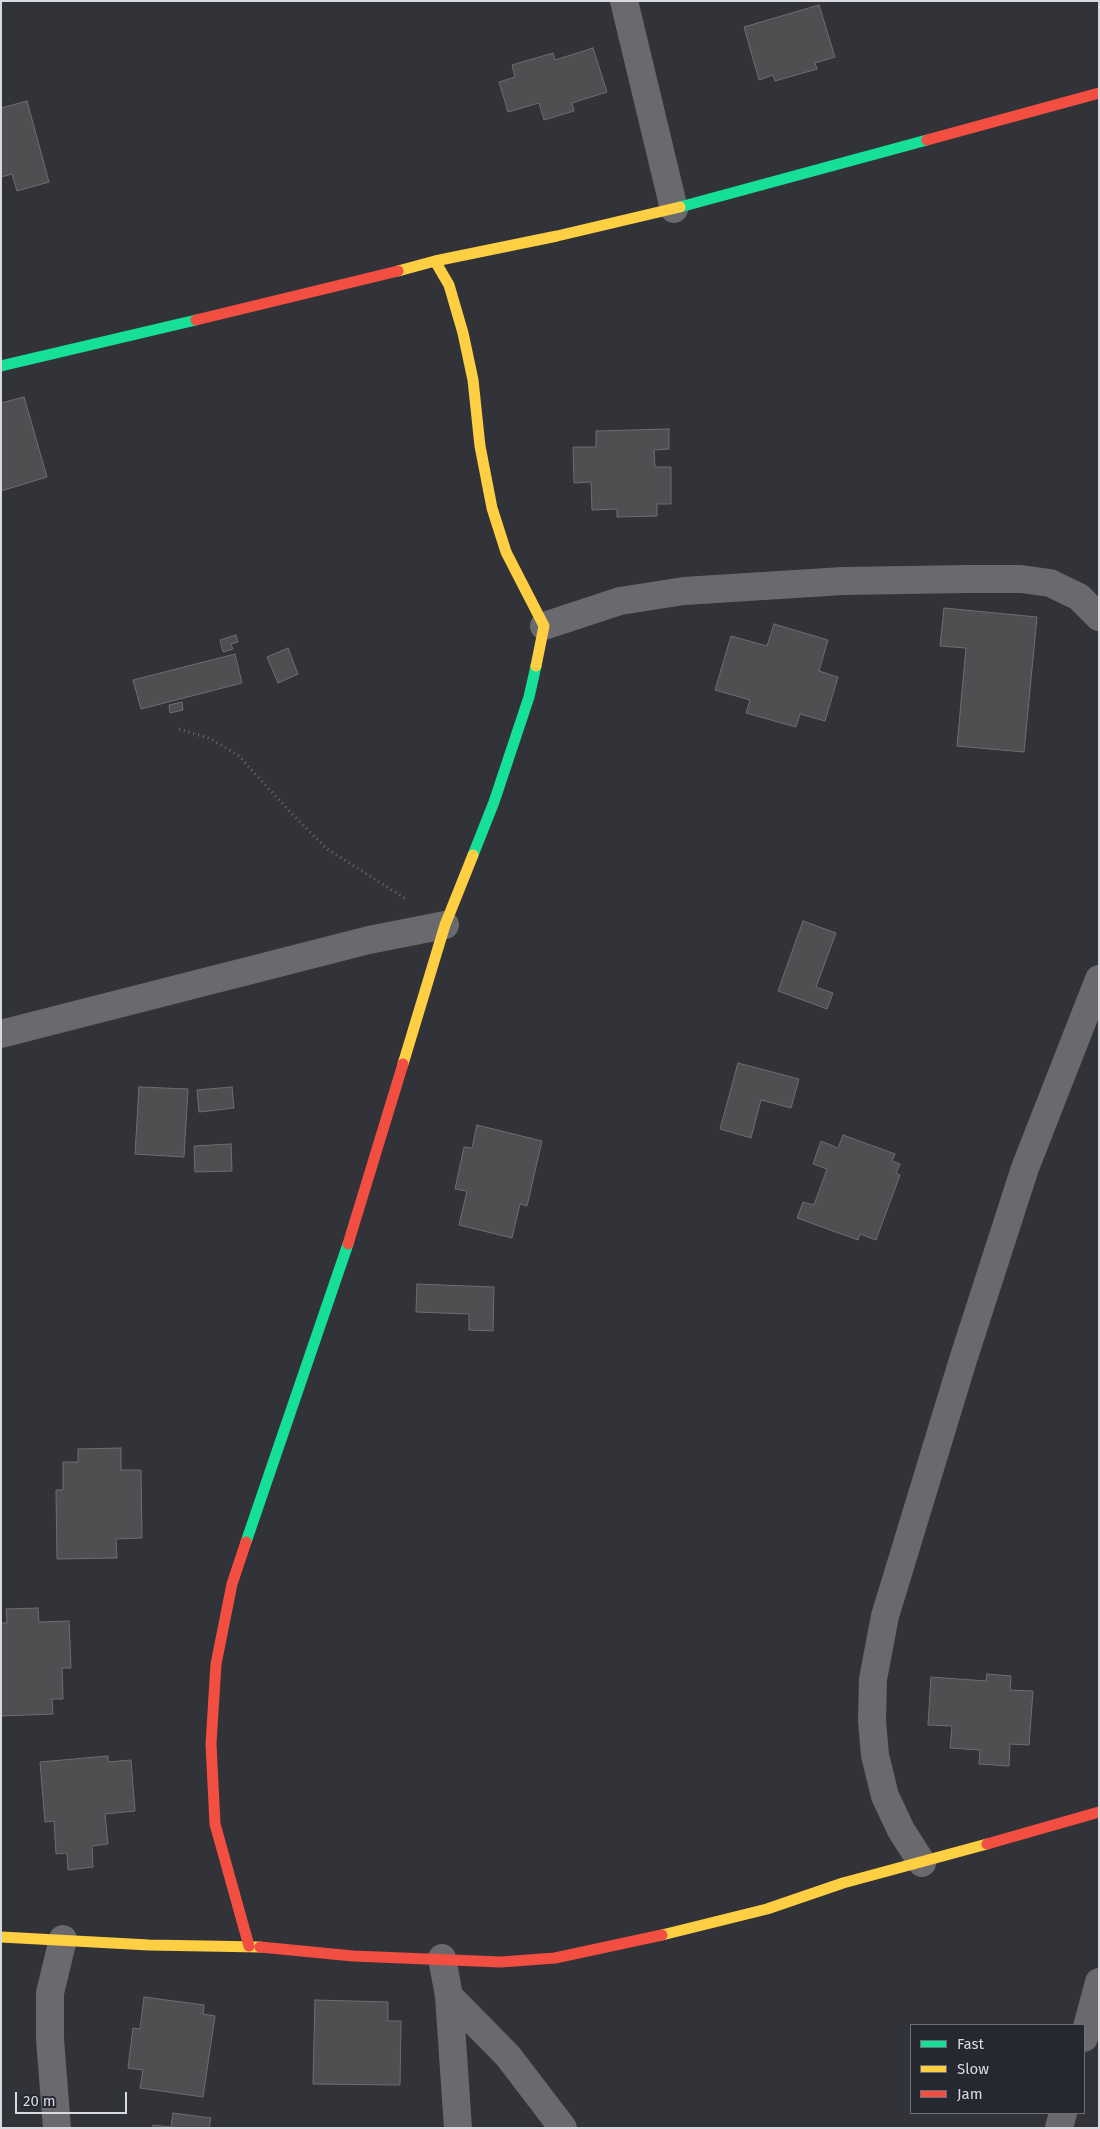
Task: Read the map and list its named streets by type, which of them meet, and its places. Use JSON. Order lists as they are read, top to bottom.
{
  "legend": ["Fast", "Slow", "Jam"],
  "scale_bar": "20 m"
}
